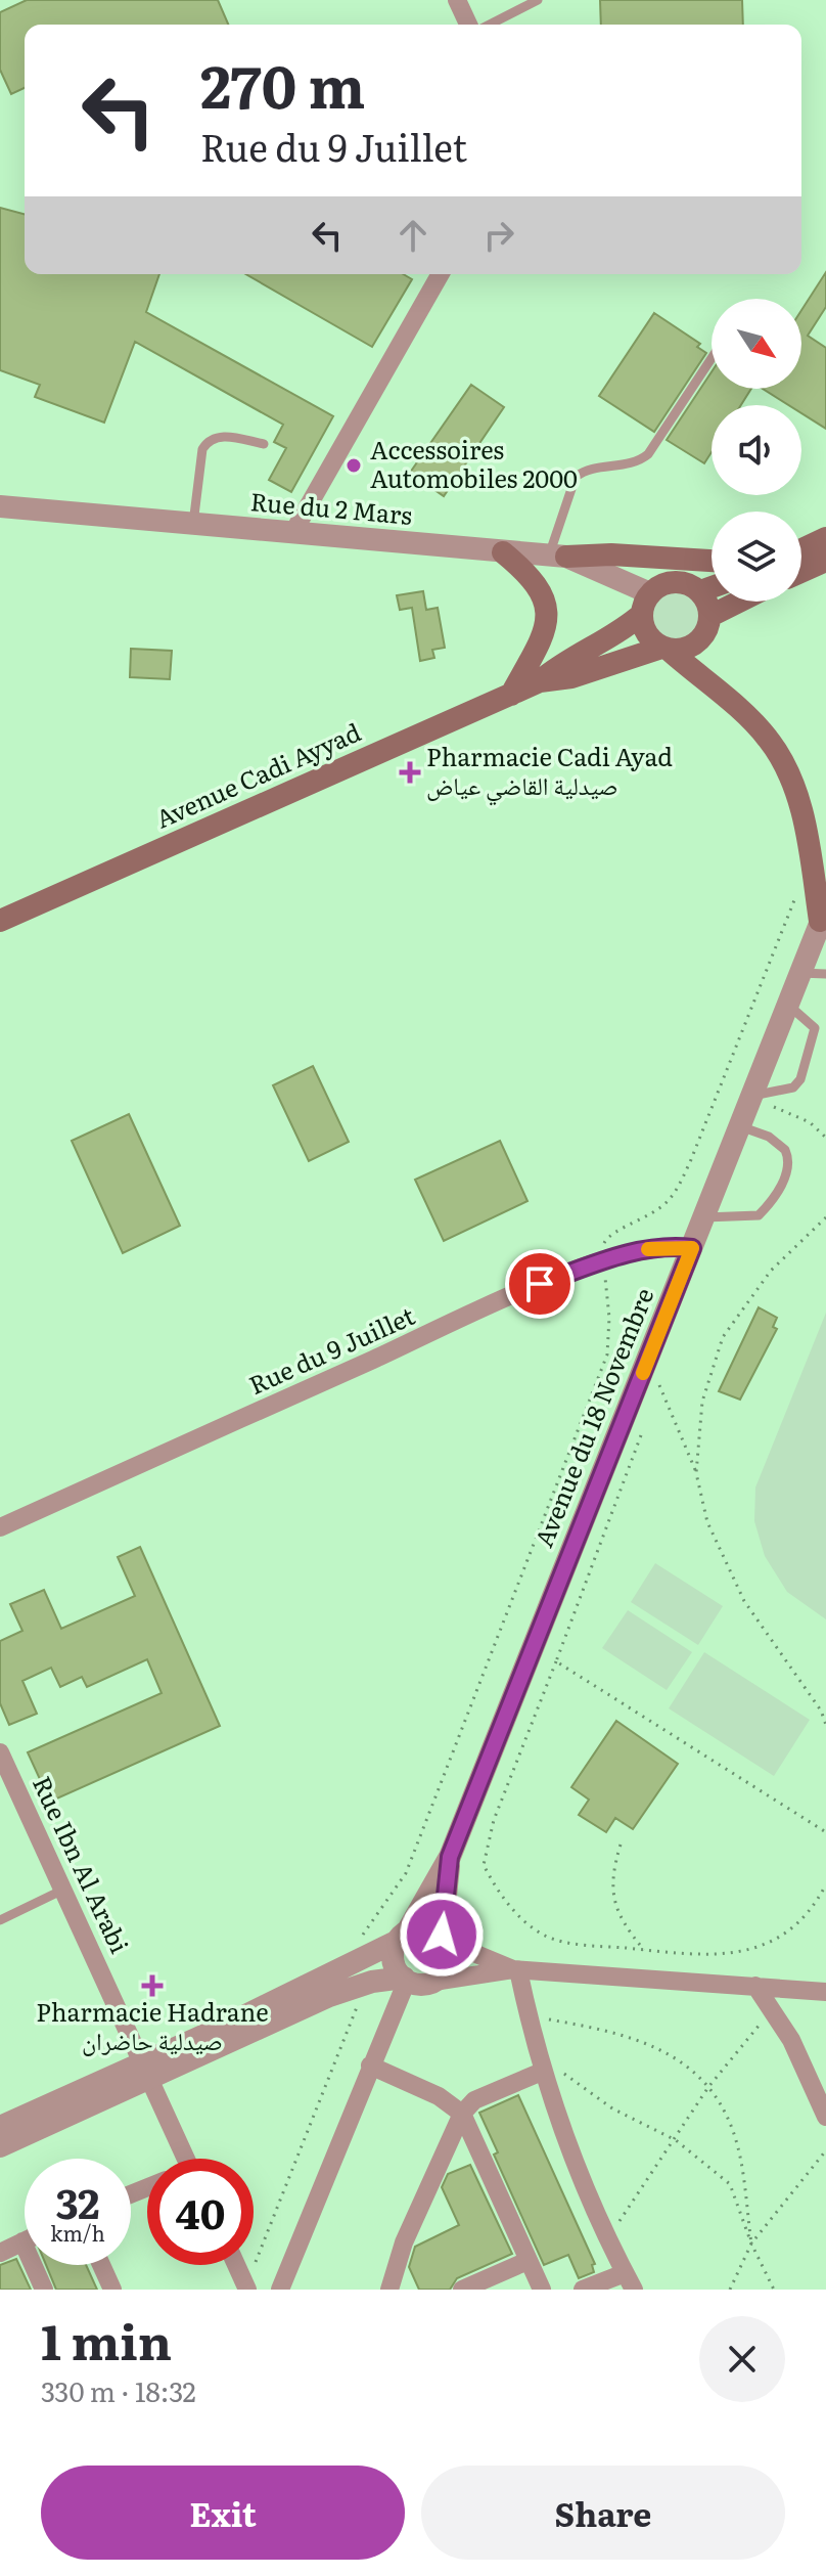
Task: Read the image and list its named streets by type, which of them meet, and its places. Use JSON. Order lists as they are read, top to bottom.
{
  "streets": {
    "main road": ["Avenue Cadi Ayyad"],
    "street": [
      "Rue du 2 Mars",
      "Rue du 9 Juillet",
      "Avenue du 18 Novembre",
      "Rue Ibn Al Arabi"
    ]
  },
  "crossings": [
    ["Rue du 2 Mars", "Avenue Cadi Ayyad"],
    ["Rue du 9 Juillet", "Avenue du 18 Novembre"]
  ],
  "places": {
    "other": ["Accessoires Automobiles 2000"],
    "health": ["Pharmacie Cadi Ayad صيدلية القاضي عياض", "Pharmacie Hadrane صيدلية حاضران"]
  },
  "north": "bottom right",
  "page": {
    "turn": ["270 m", "Rue du 9 Juillet"],
    "speed": "32 km/h",
    "limit": "40",
    "heading": ["1 min", "330 m · 18:32"],
    "buttons": ["Exit", "Share"]
  }
}
